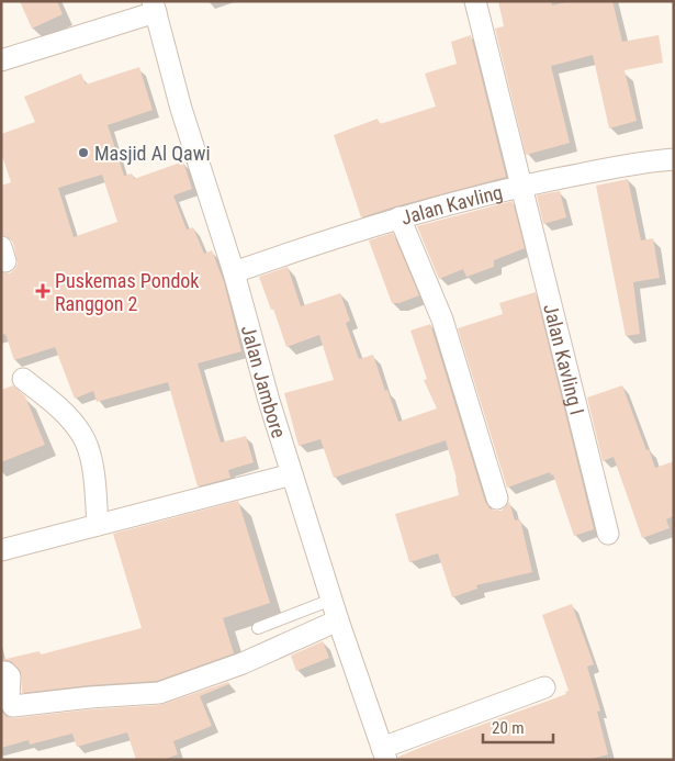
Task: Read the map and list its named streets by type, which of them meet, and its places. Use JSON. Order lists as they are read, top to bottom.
{
  "streets": {
    "street": ["Jalan Kavling", "Jalan Kavling I", "Jalan Jambore"]
  },
  "crossings": [
    ["Jalan Kavling", "Jalan Kavling I"],
    ["Jalan Kavling", "Jalan Jambore"]
  ],
  "places": {
    "other": ["Masjid Al Qawi"],
    "health": ["Puskemas Pondok Ranggon 2"]
  },
  "scale_bar": "20 m"
}
